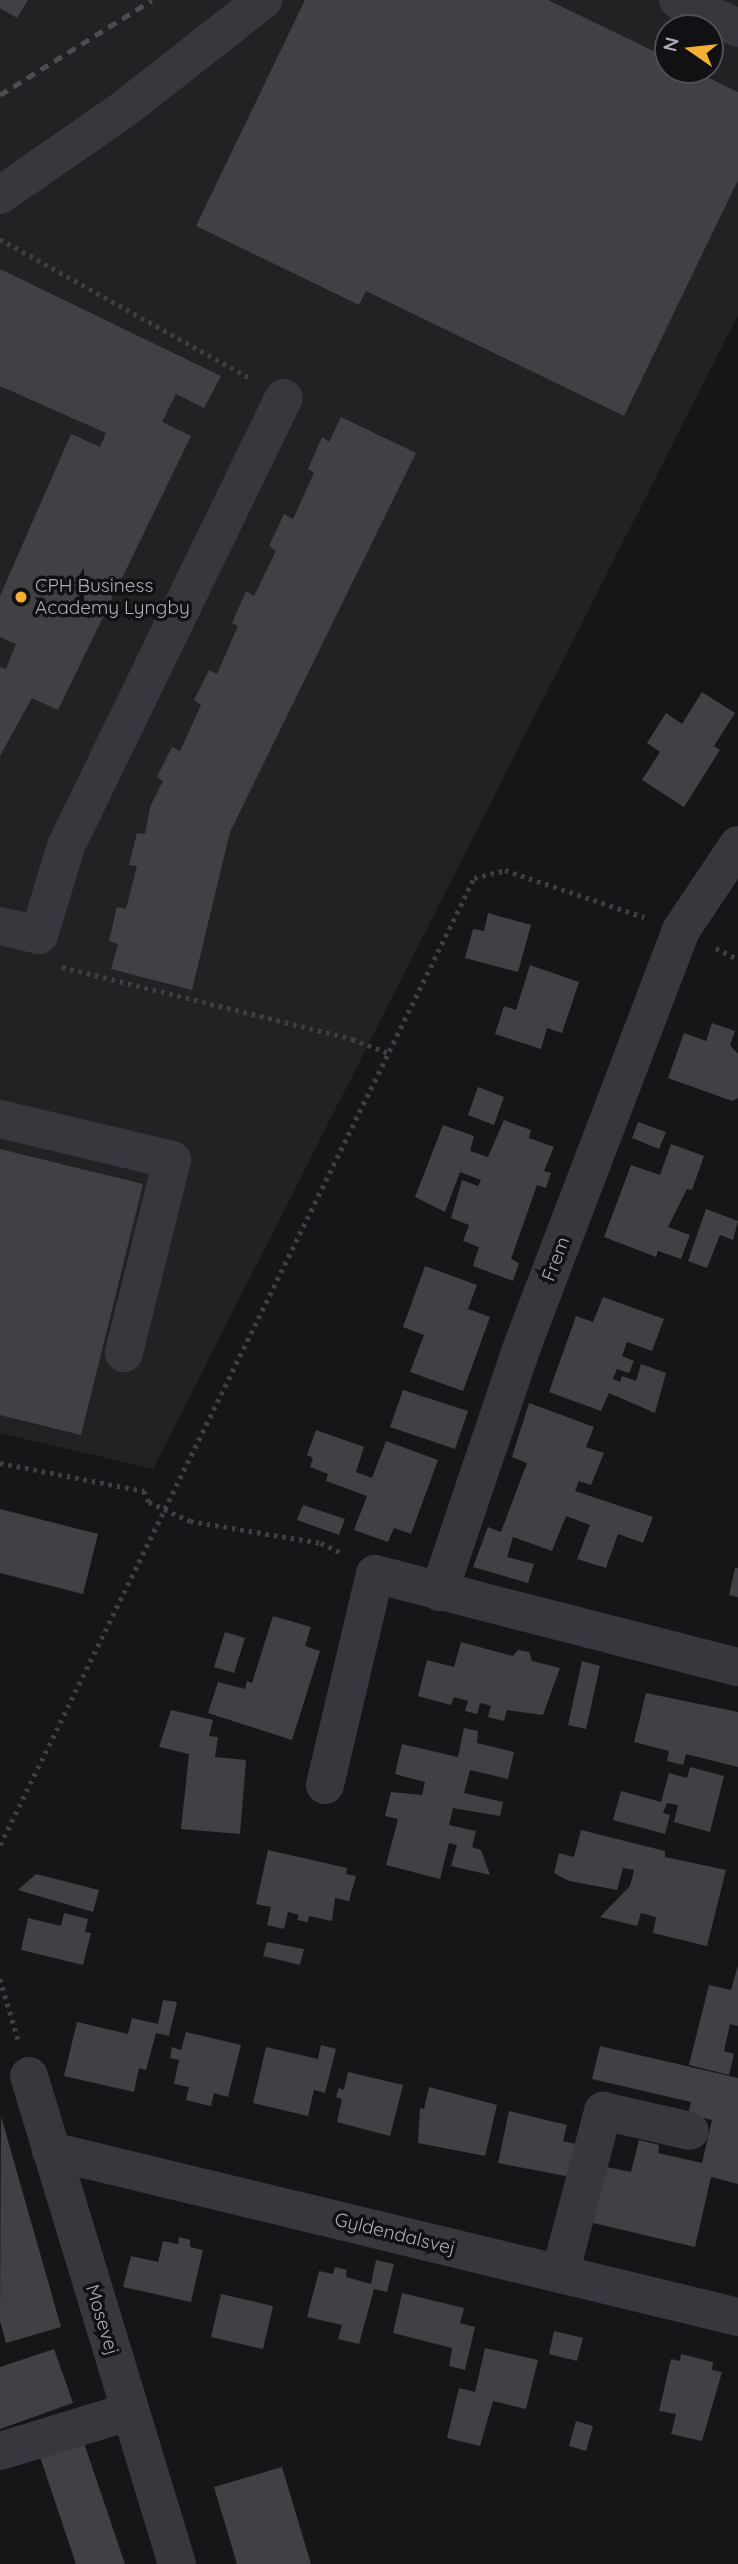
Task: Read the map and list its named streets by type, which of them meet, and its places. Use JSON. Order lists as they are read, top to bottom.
{
  "streets": {
    "street": ["Frem", "Gyldendalsvej", "Mosevej"]
  },
  "crossings": [
    ["Gyldendalsvej", "Mosevej"]
  ],
  "places": ["CPH Business Academy Lyngby"],
  "north": "left"
}
